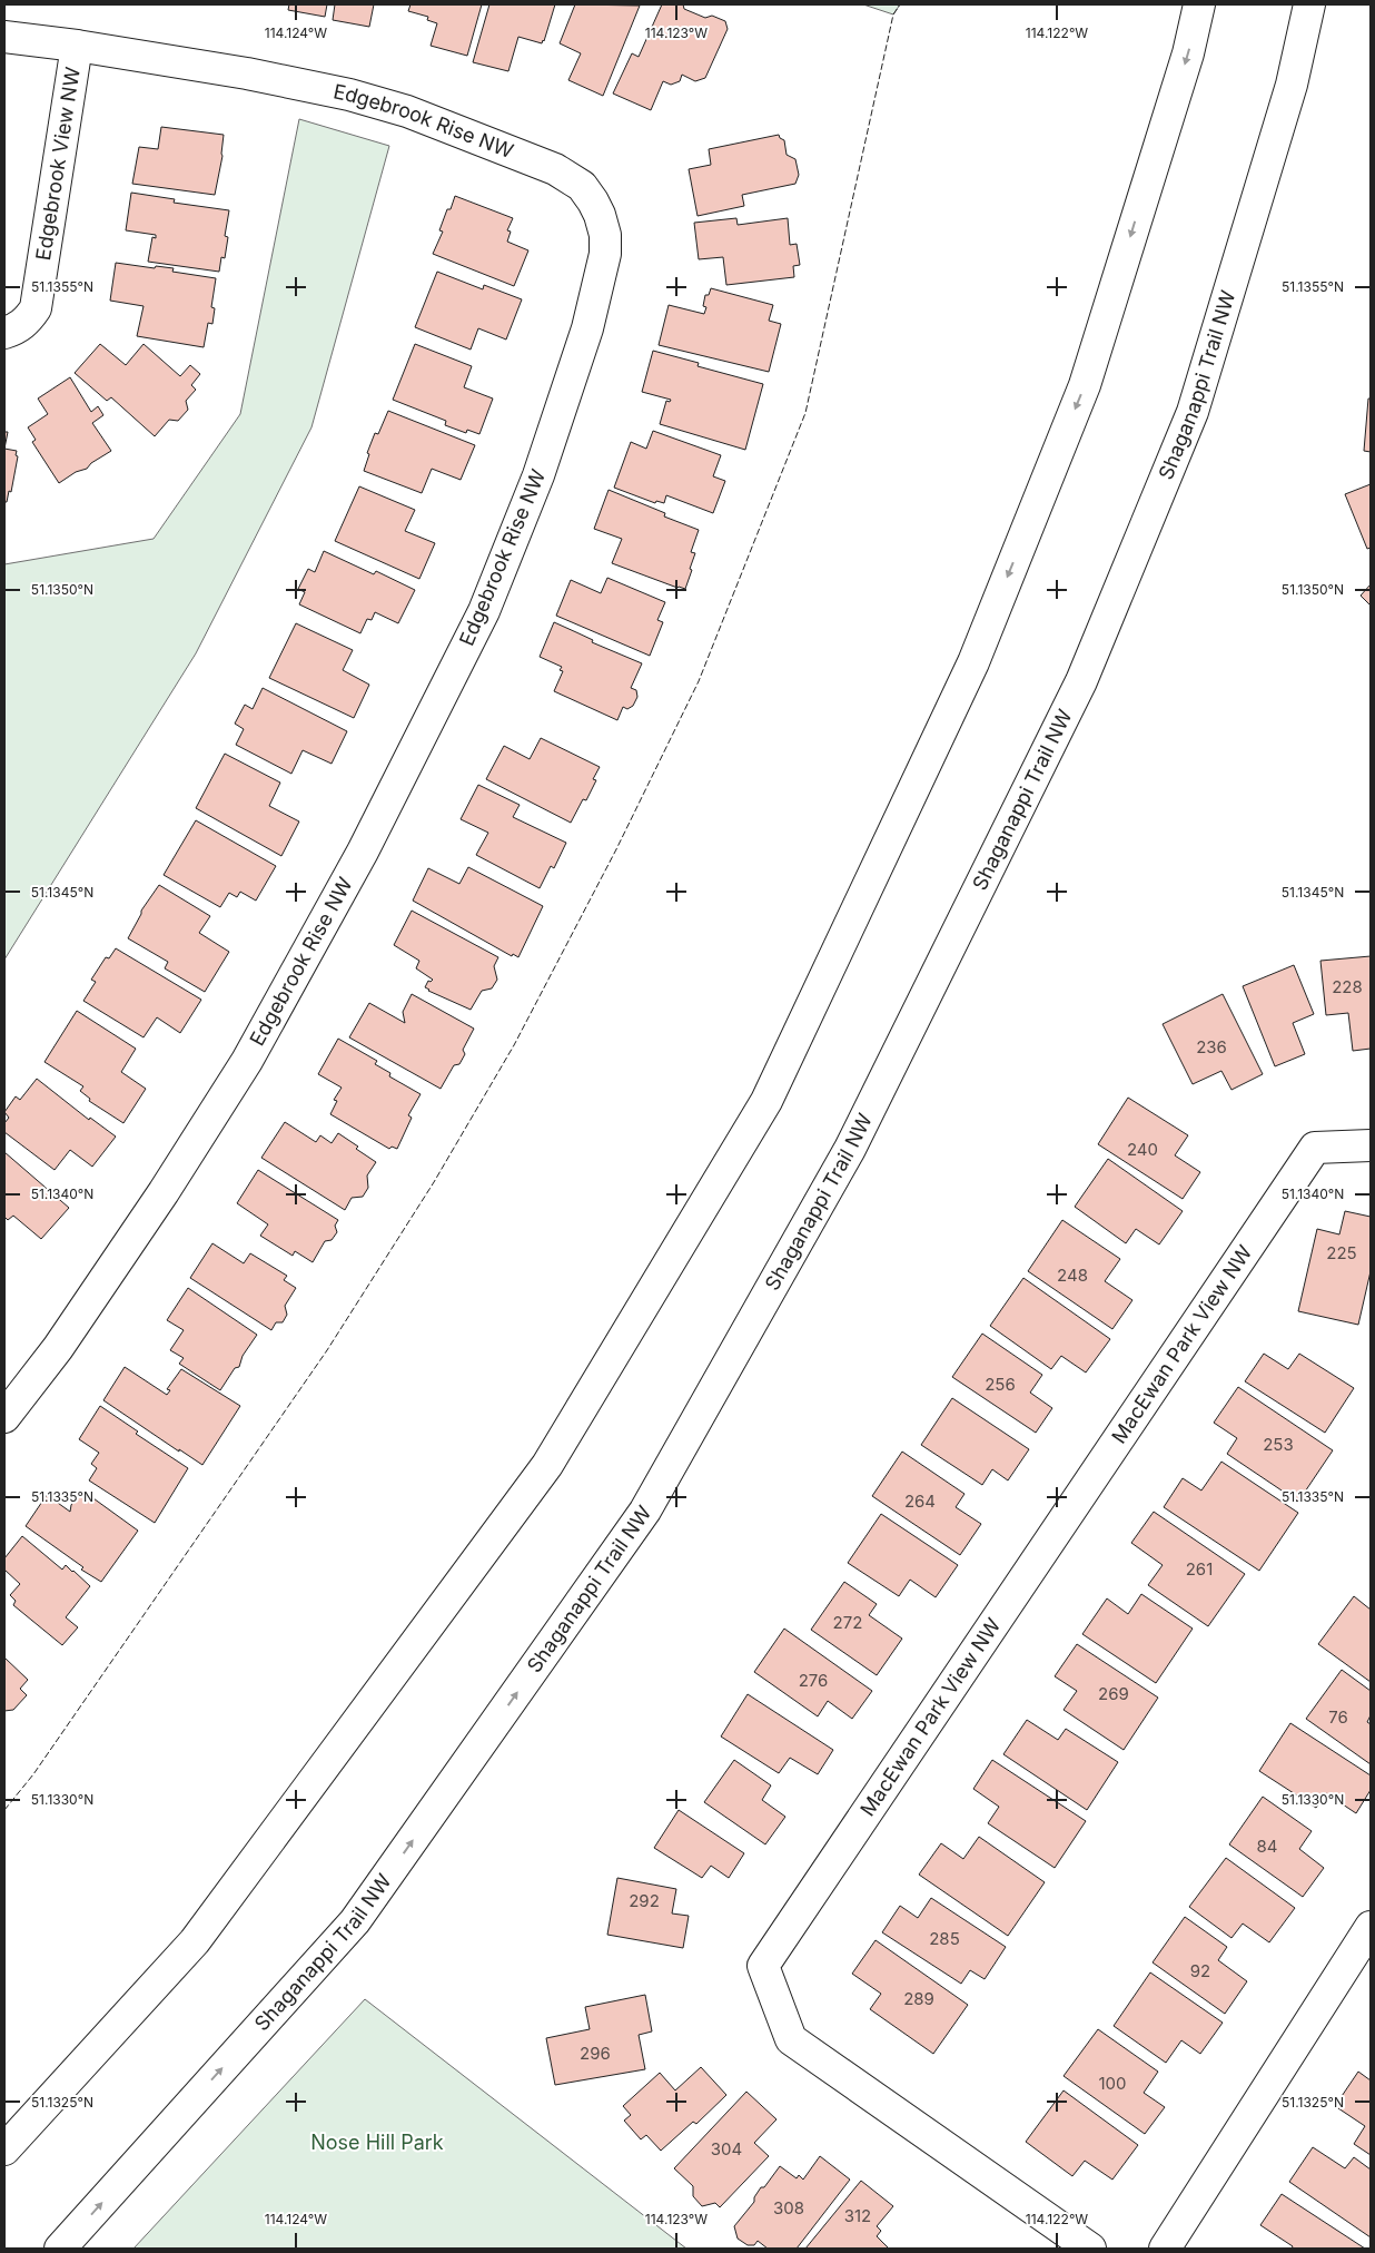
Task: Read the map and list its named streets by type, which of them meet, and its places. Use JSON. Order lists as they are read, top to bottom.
{
  "streets": {
    "main road": [
      "Edgebrook Rise NW",
      "Edgebrook View NW",
      "Shaganappi Trail NW",
      "MacEwan Park View NW"
    ]
  },
  "crossings": [
    ["Edgebrook Rise NW", "Edgebrook View NW"]
  ],
  "parks": ["Nose Hill Park"],
  "house_numbers": [
    "228",
    "236",
    "240",
    "225",
    "248",
    "256",
    "253",
    "264",
    "261",
    "272",
    "276",
    "269",
    "76",
    "84",
    "292",
    "285",
    "92",
    "289",
    "296",
    "100",
    "304",
    "308",
    "312"
  ],
  "coordinates": [
    "114.124°W",
    "114.123°W",
    "114.122°W",
    "51.1355°N",
    "51.1350°N",
    "51.1345°N",
    "51.1340°N",
    "51.1335°N",
    "51.1330°N",
    "51.1325°N"
  ]
}
